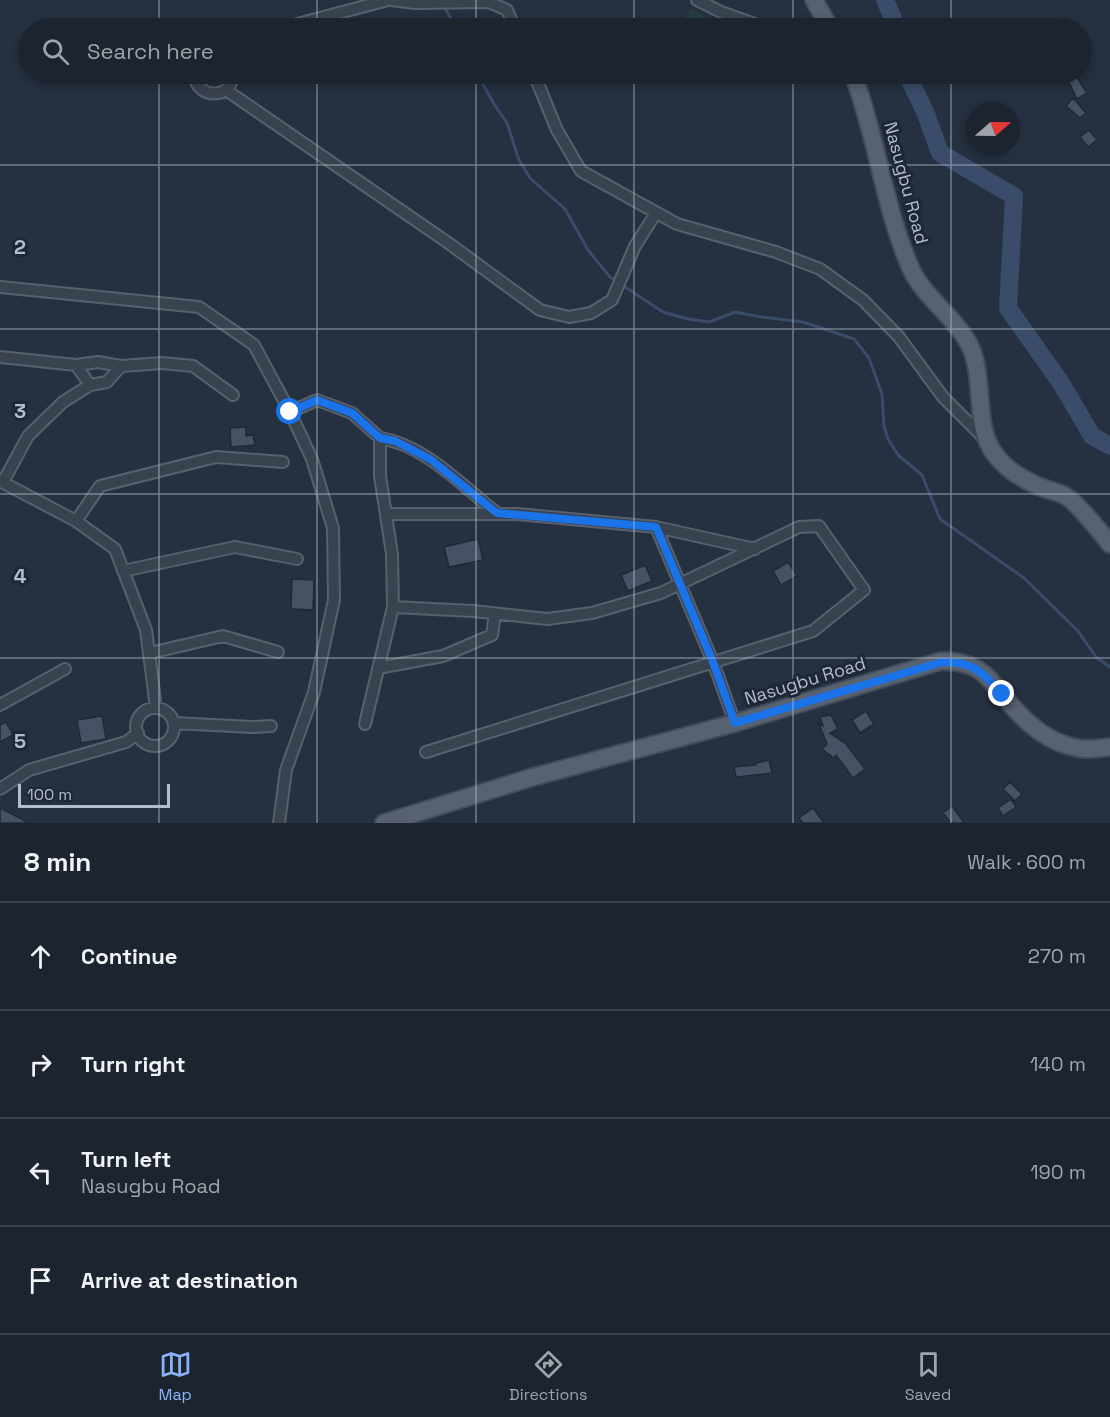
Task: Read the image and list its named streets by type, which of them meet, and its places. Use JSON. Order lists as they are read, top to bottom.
{
  "streets": {
    "main road": ["Nasugbu Road"]
  },
  "scale_bar": "100 m",
  "north": "right",
  "page": {
    "search": "Search here",
    "scale": "100 m",
    "heading": ["8 min", "Walk · 600 m"],
    "list": [
      ["Continue", "270 m"],
      ["Turn right", "140 m"],
      ["Turn left", "Nasugbu Road", "190 m"],
      "Arrive at destination"
    ],
    "nav": ["Map", "Directions", "Saved"]
  },
  "grid": {
    "rows": [
      "2",
      "3",
      "4",
      "5"
    ]
  }
}
